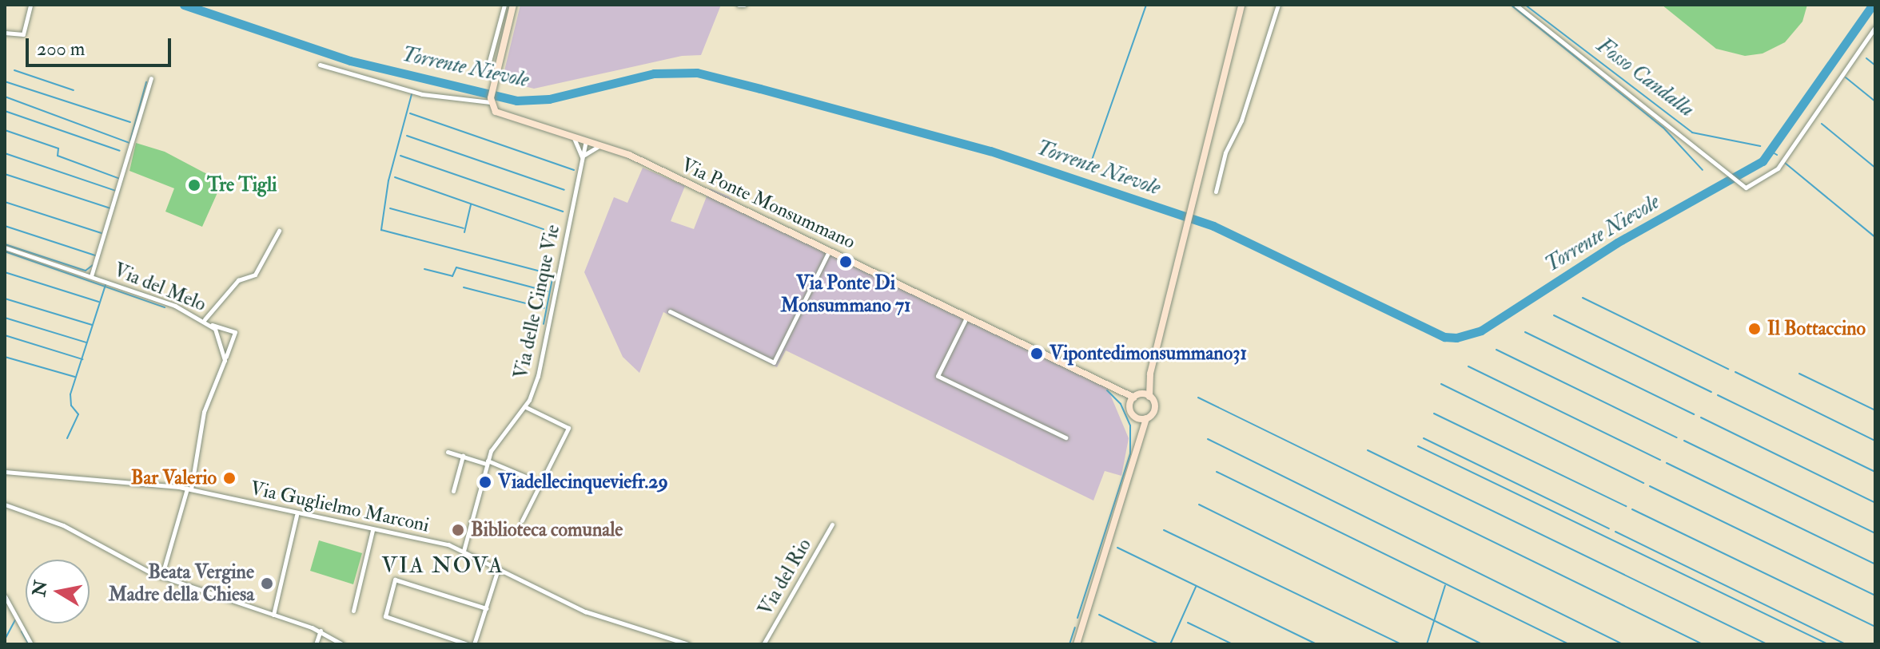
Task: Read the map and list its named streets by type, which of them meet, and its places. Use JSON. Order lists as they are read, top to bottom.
{
  "streets": {
    "street": [
      "Via Ponte Monsummano",
      "Via del Melo",
      "Via delle Cinque Vie",
      "Via Guglielmo Marconi",
      "Via del Rio"
    ]
  },
  "crossings": [
    ["Via Ponte Monsummano", "Via delle Cinque Vie"],
    ["Via delle Cinque Vie", "Via Guglielmo Marconi"]
  ],
  "districts": ["VIA NOVA"],
  "water": ["Torrente Nievole", "Fosso Candalla"],
  "places": [
    "Tre Tigli",
    "Via Ponte Di Monsummano 71",
    "Il Bottaccino",
    "Vipontedimonsummano31",
    "Bar Valerio",
    "Viadellecinqueviefr.29",
    "Biblioteca comunale",
    "Beata Vergine Madre della Chiesa"
  ],
  "scale_bar": "200 m",
  "north": "left"
}
